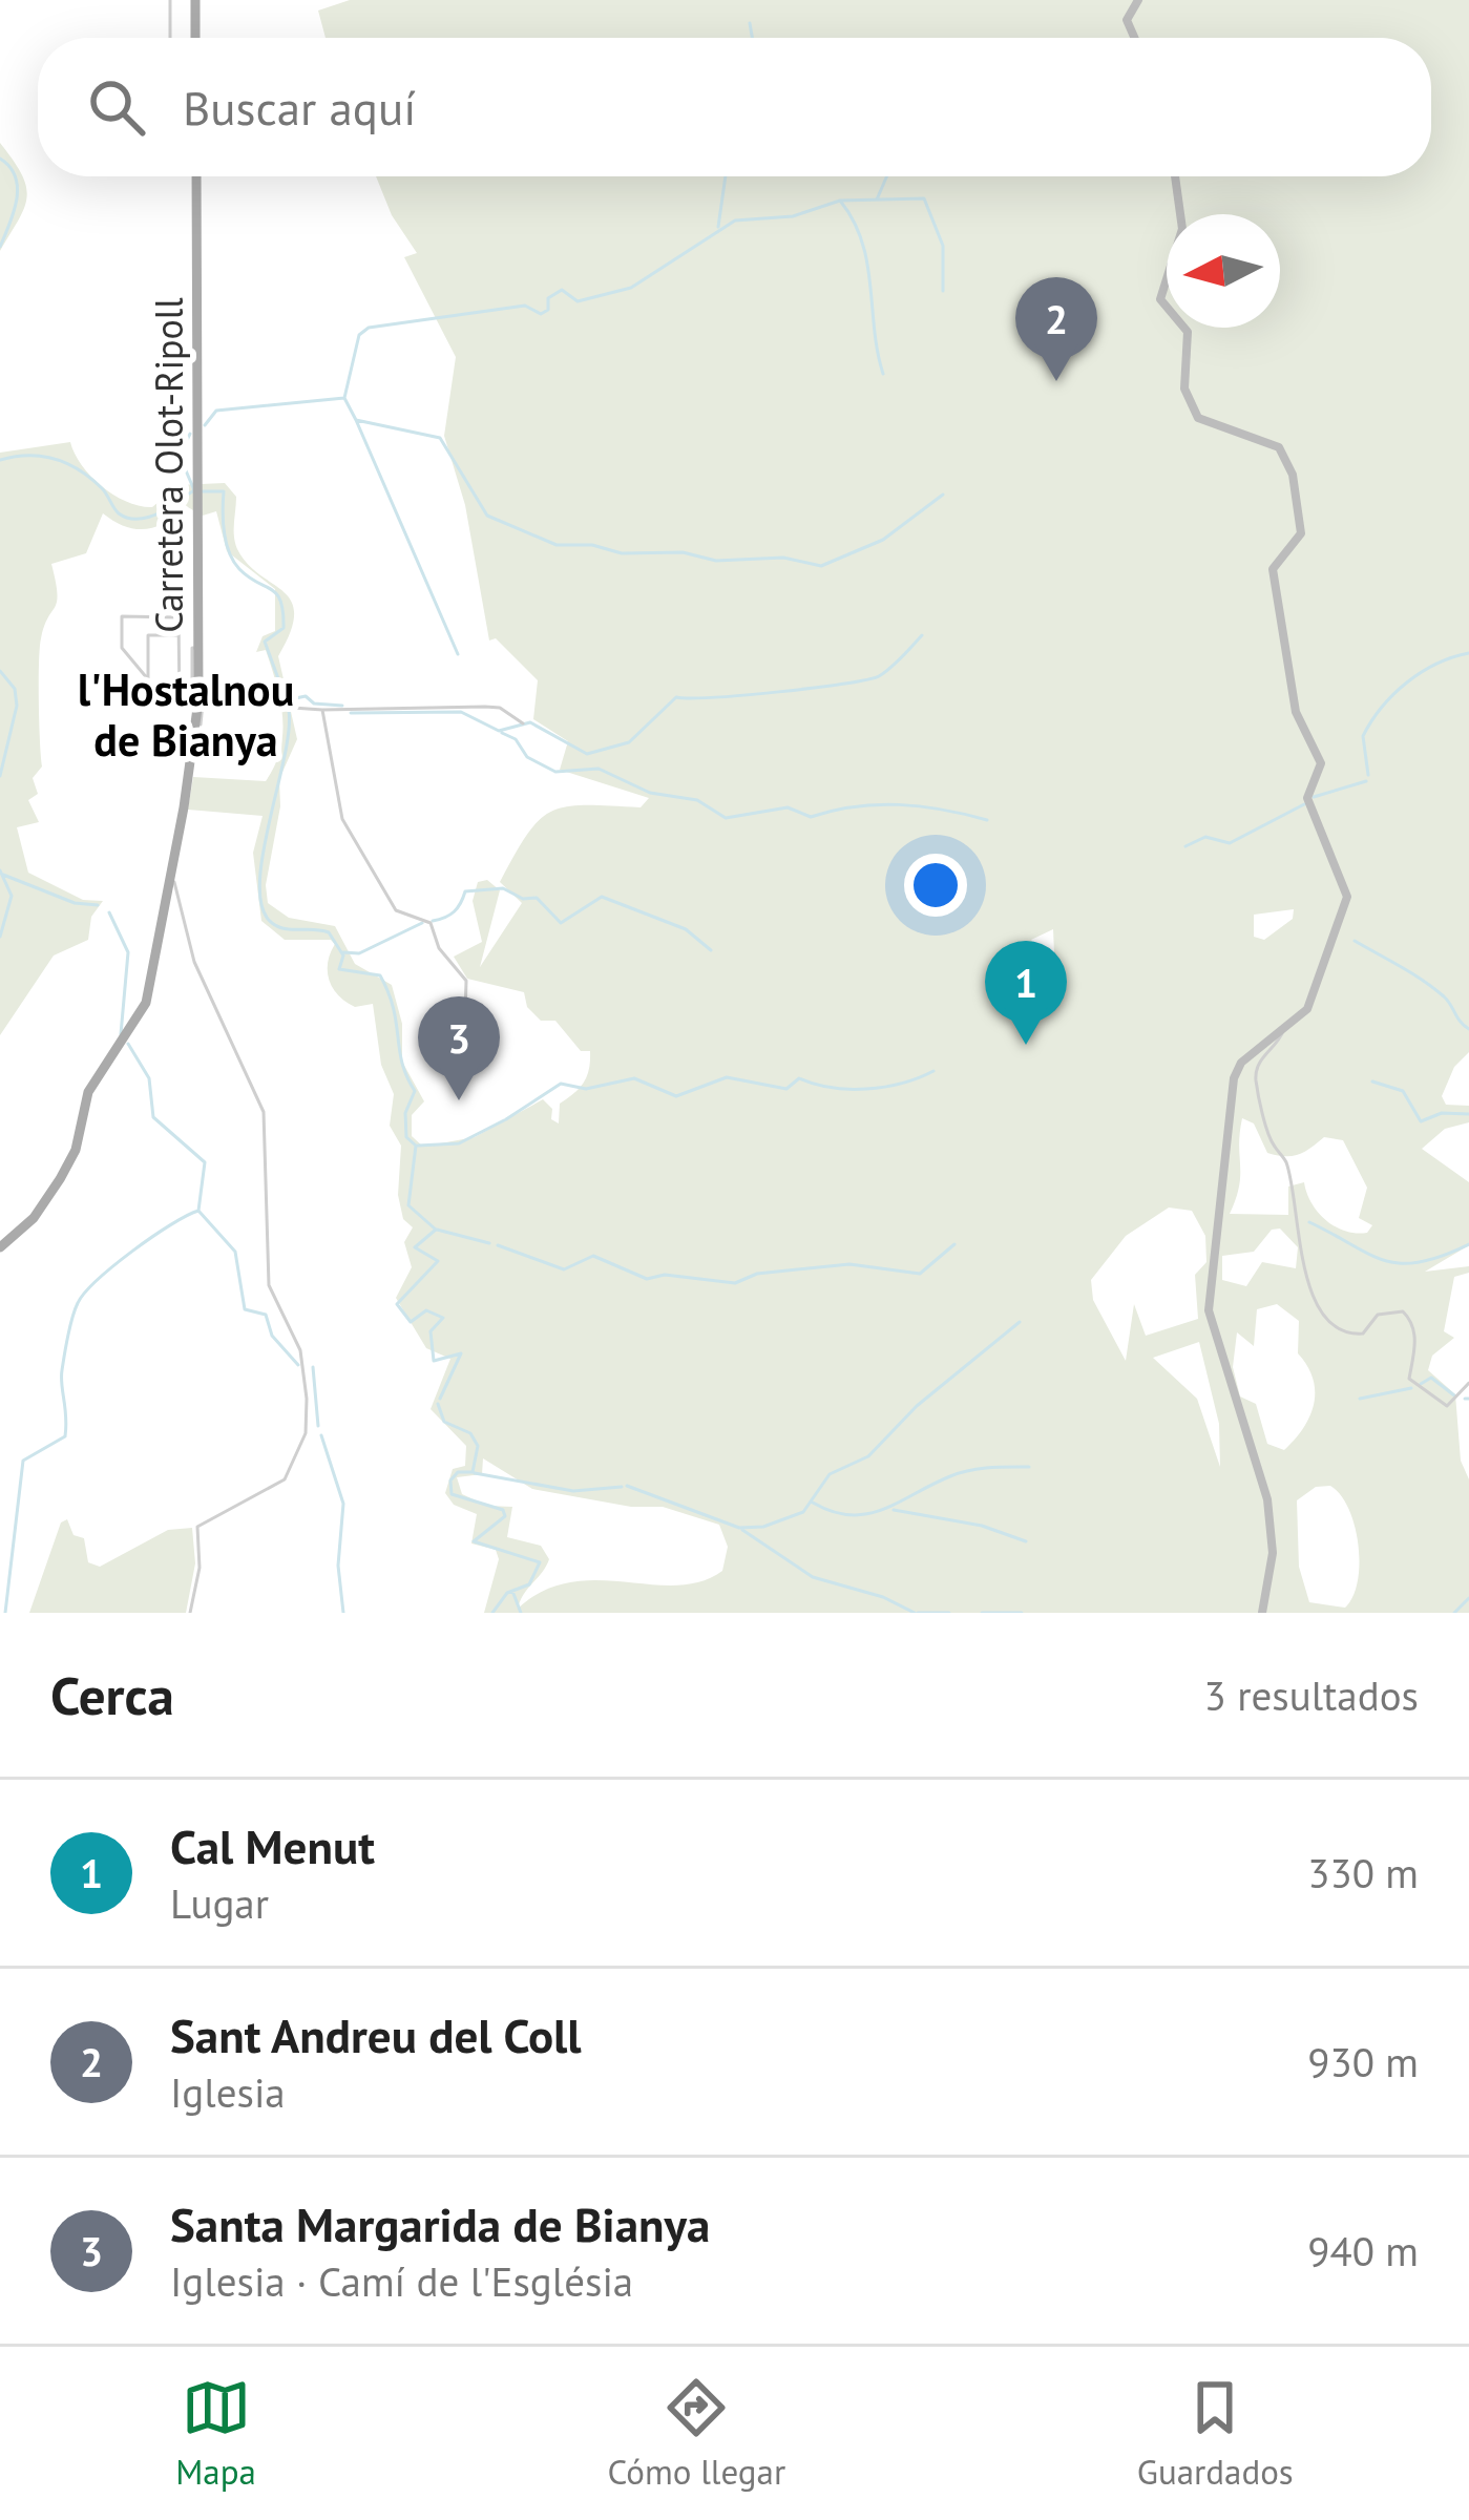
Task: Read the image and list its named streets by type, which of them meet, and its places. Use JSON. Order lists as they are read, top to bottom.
{
  "streets": {
    "main road": ["Carretera Olot-Ripoll"]
  },
  "districts": ["l'Hostalnou de Bianya"],
  "north": "left",
  "page": {
    "search": "Buscar aquí",
    "pins": ["2", "1", "3"],
    "heading": ["Cerca", "3 resultados"],
    "list": [
      {
        "mark": "1",
        "name": "Cal Menut",
        "note": "Lugar",
        "value": "330 m"
      },
      {
        "mark": "2",
        "name": "Sant Andreu del Coll",
        "note": "Iglesia",
        "value": "930 m"
      },
      {
        "mark": "3",
        "name": "Santa Margarida de Bianya",
        "note": "Iglesia · Camí de l'Església",
        "value": "940 m"
      }
    ],
    "nav": ["Mapa", "Cómo llegar", "Guardados"]
  }
}
